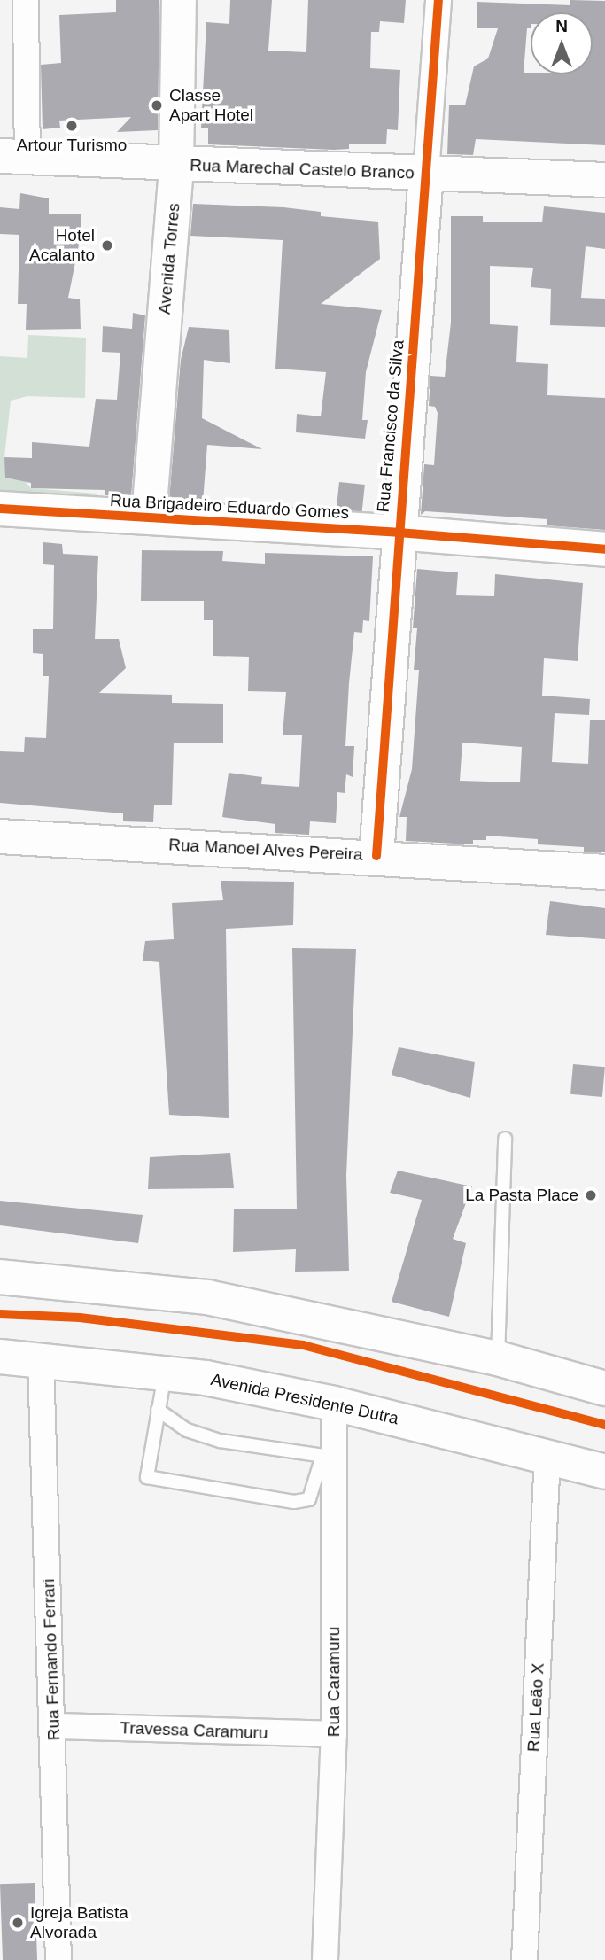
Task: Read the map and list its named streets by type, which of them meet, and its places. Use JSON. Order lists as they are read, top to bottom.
{
  "streets": {
    "main road": [
      "Rua Marechal Castelo Branco",
      "Avenida Torres",
      "Rua Francisco da Silva",
      "Rua Brigadeiro Eduardo Gomes",
      "Rua Manoel Alves Pereira",
      "Avenida Presidente Dutra"
    ],
    "street": [
      "Rua Fernando Ferrari",
      "Rua Caramuru",
      "Rua Leão X",
      "Travessa Caramuru"
    ]
  },
  "crossings": [
    ["Rua Marechal Castelo Branco", "Avenida Torres"],
    ["Rua Marechal Castelo Branco", "Rua Francisco da Silva"],
    ["Avenida Torres", "Rua Brigadeiro Eduardo Gomes"],
    ["Rua Francisco da Silva", "Rua Brigadeiro Eduardo Gomes"],
    ["Rua Francisco da Silva", "Rua Manoel Alves Pereira"],
    ["Avenida Presidente Dutra", "Rua Fernando Ferrari"],
    ["Avenida Presidente Dutra", "Rua Caramuru"],
    ["Avenida Presidente Dutra", "Rua Leão X"],
    ["Rua Fernando Ferrari", "Travessa Caramuru"],
    ["Rua Caramuru", "Travessa Caramuru"]
  ],
  "places": [
    "Classe Apart Hotel",
    "Artour Turismo",
    "Hotel Acalanto",
    "La Pasta Place",
    "Igreja Batista Alvorada"
  ],
  "north": "top"
}
